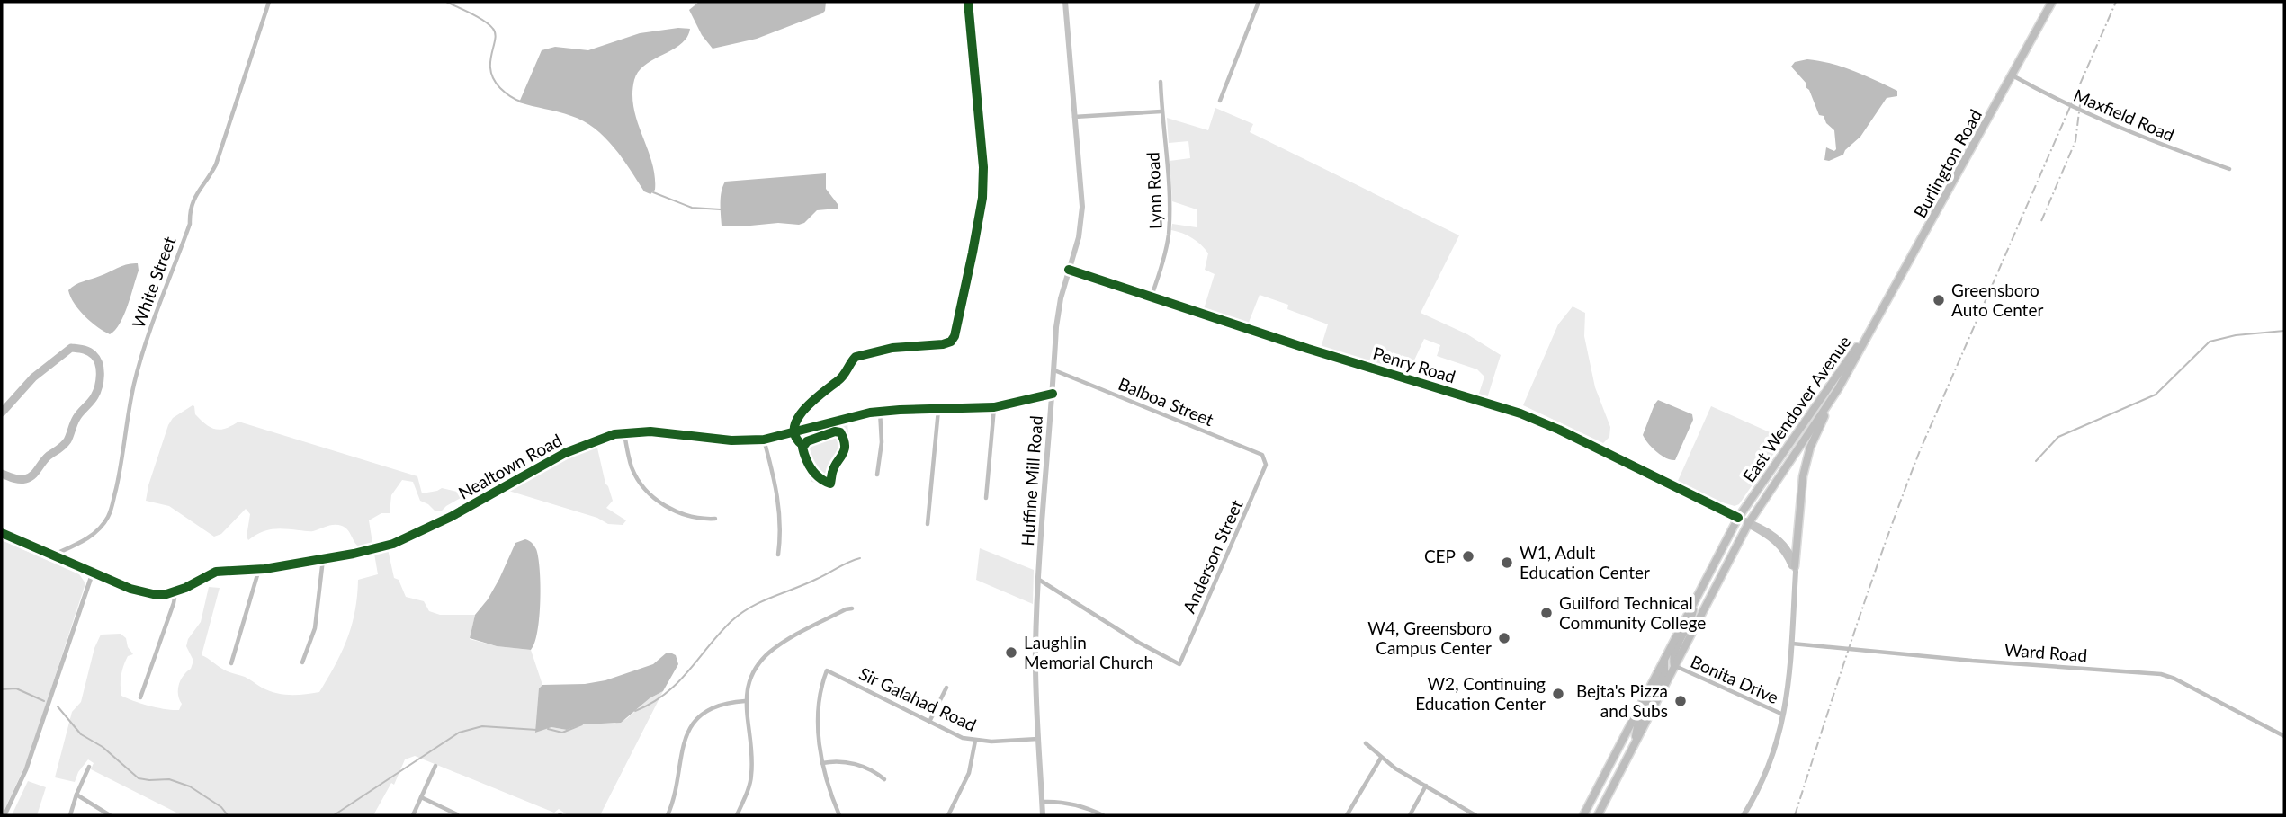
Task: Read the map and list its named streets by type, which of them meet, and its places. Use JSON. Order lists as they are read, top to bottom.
{
  "streets": {
    "highway": ["Burlington Road", "East Wendover Avenue"],
    "main road": ["Huffine Mill Road"],
    "street": [
      "Maxfield Road",
      "Lynn Road",
      "White Street",
      "Penry Road",
      "Balboa Street",
      "Nealtown Road",
      "Anderson Street",
      "Ward Road",
      "Bonita Drive",
      "Sir Galahad Road"
    ]
  },
  "crossings": [
    ["Maxfield Road", "Burlington Road"],
    ["Burlington Road", "East Wendover Avenue"],
    ["Lynn Road", "Penry Road"],
    ["White Street", "Nealtown Road"],
    ["Penry Road", "East Wendover Avenue"],
    ["Penry Road", "Huffine Mill Road"],
    ["Balboa Street", "Huffine Mill Road"],
    ["Balboa Street", "Anderson Street"],
    ["East Wendover Avenue", "Bonita Drive"],
    ["Nealtown Road", "Huffine Mill Road"],
    ["Huffine Mill Road", "Anderson Street"],
    ["Huffine Mill Road", "Sir Galahad Road"]
  ],
  "places": [
    "Greensboro Auto Center",
    "CEP",
    "W1, Adult Education Center",
    "Guilford Technical Community College",
    "W4, Greensboro Campus Center",
    "Laughlin Memorial Church",
    "W2, Continuing Education Center",
    "Bejta's Pizza and Subs"
  ]
}
